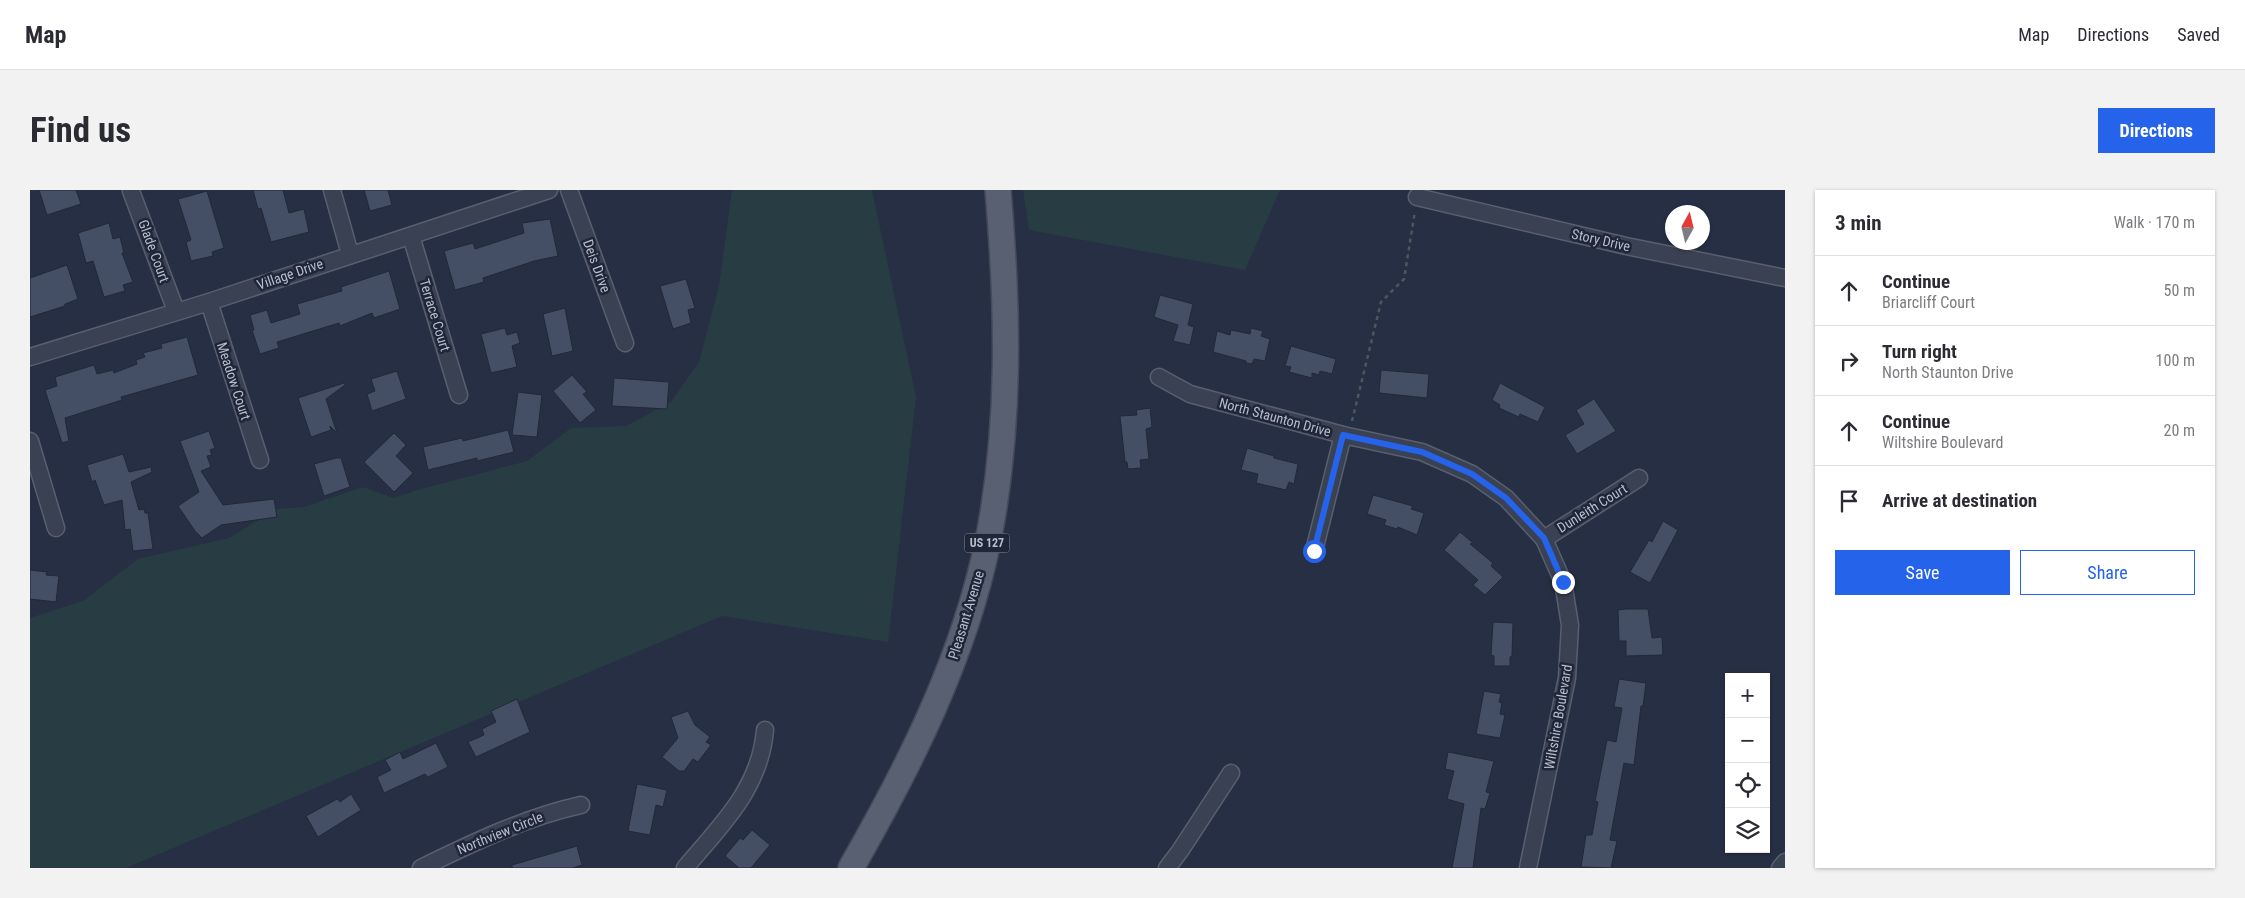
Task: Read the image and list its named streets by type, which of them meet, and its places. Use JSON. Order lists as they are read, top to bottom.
{
  "streets": {
    "main road": ["US 127", "Pleasant Avenue"],
    "street": [
      "Story Drive",
      "Glade Court",
      "Deis Drive",
      "Village Drive",
      "Terrace Court",
      "Meadow Court",
      "North Staunton Drive",
      "Dunleith Court",
      "Wiltshire Boulevard",
      "Northview Circle"
    ]
  },
  "crossings": [
    ["Glade Court", "Village Drive"],
    ["Village Drive", "Terrace Court"],
    ["Village Drive", "Meadow Court"],
    ["North Staunton Drive", "Dunleith Court"],
    ["North Staunton Drive", "Wiltshire Boulevard"],
    ["Dunleith Court", "Wiltshire Boulevard"]
  ],
  "north": "top",
  "page": {
    "header": "Map",
    "nav": ["Map", "Directions", "Saved"],
    "buttons": [
      "Directions",
      ["Save", "Share"]
    ],
    "title": "Find us",
    "heading": ["3 min", "Walk · 170 m"],
    "list": [
      ["Continue", "Briarcliff Court", "50 m"],
      ["Turn right", "North Staunton Drive", "100 m"],
      ["Continue", "Wiltshire Boulevard", "20 m"],
      "Arrive at destination"
    ],
    "map_buttons": ["+", "−"]
  }
}
